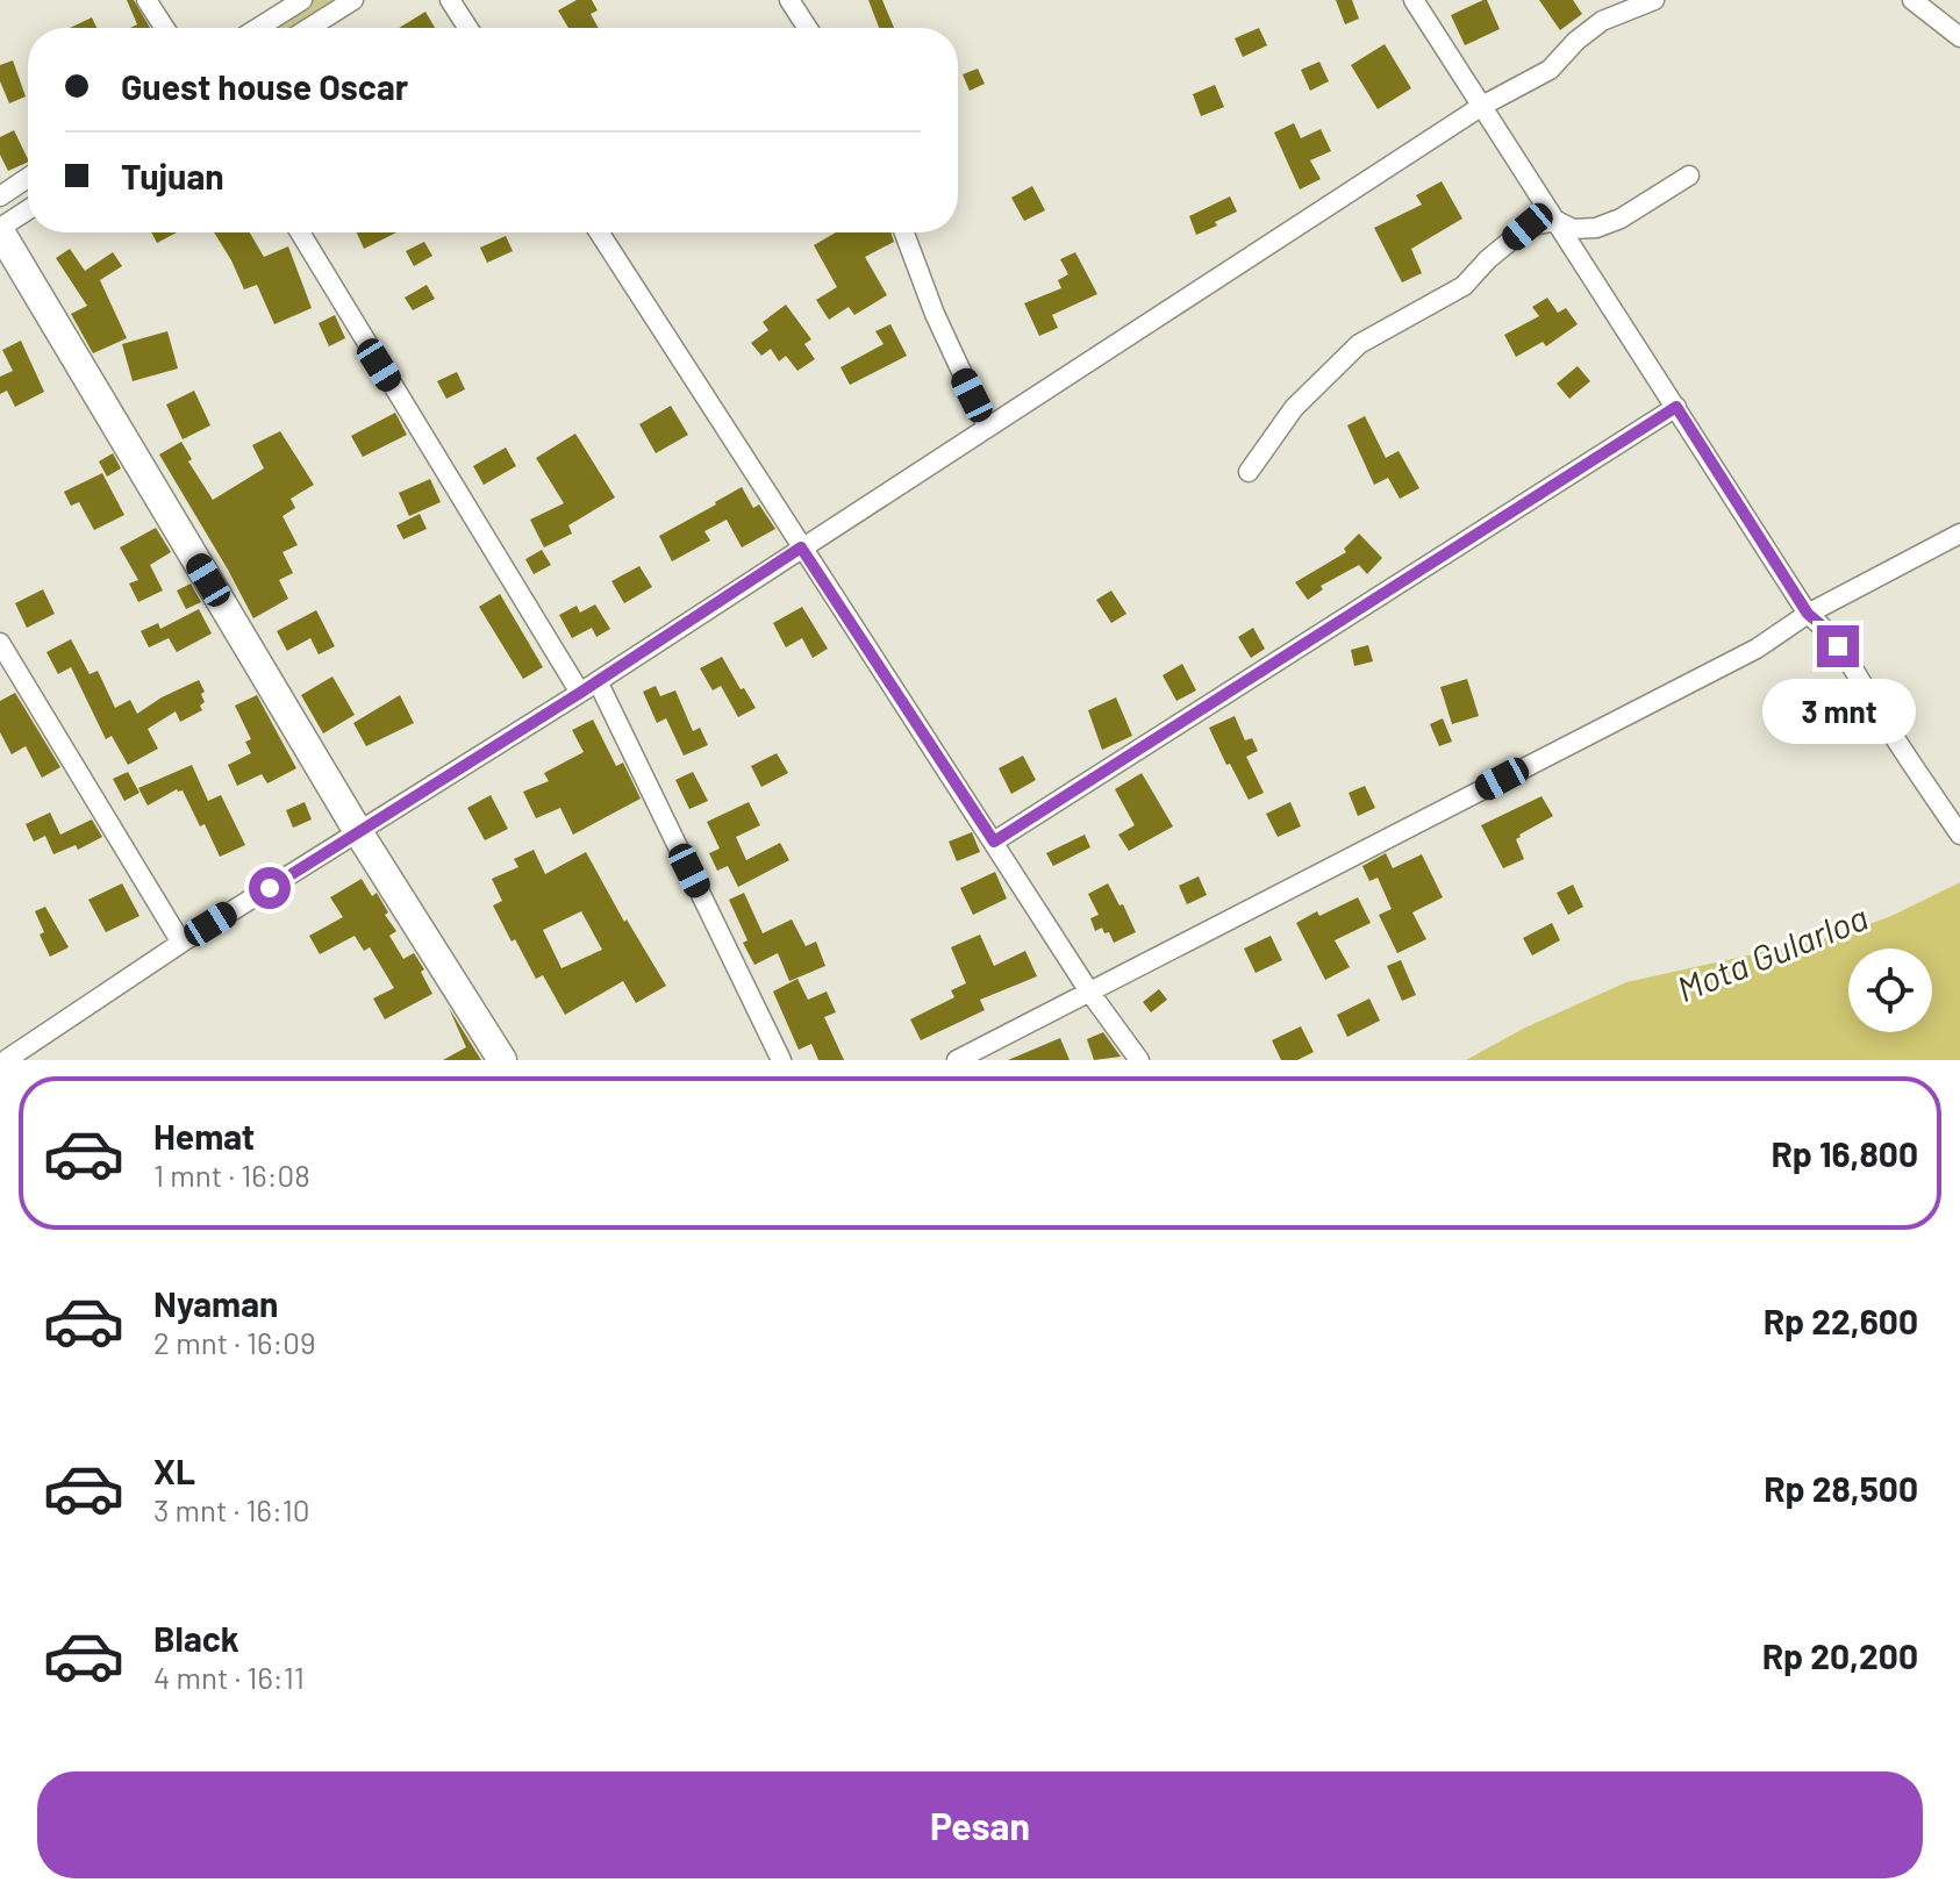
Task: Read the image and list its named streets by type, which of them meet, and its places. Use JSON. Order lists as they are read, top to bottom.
{
  "water": ["Mota Gularloa"],
  "page": {
    "banner": ["Guest house Oscar", "Tujuan"],
    "bubble": "3 mnt",
    "list": [
      {
        "name": "Hemat",
        "note": "1 mnt · 16:08",
        "value": "Rp 16,800"
      },
      {
        "name": "Nyaman",
        "note": "2 mnt · 16:09",
        "value": "Rp 22,600"
      },
      {
        "name": "XL",
        "note": "3 mnt · 16:10",
        "value": "Rp 28,500"
      },
      {
        "name": "Black",
        "note": "4 mnt · 16:11",
        "value": "Rp 20,200"
      }
    ],
    "buttons": "Pesan"
  }
}
